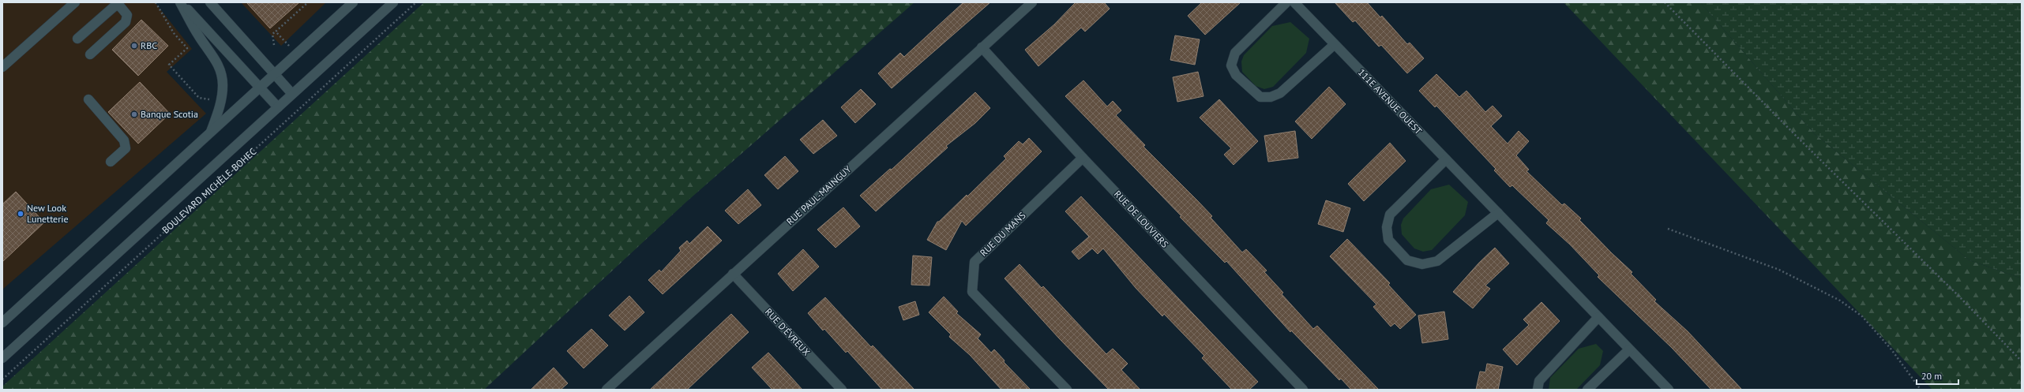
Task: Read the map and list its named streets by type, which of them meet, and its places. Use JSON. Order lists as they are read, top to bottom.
{
  "streets": {
    "street": [
      "111E AVENUE OUEST",
      "BOULEVARD MICHÈLE-BOHEC",
      "RUE PAUL-MAINGUY",
      "RUE DE LOUVIERS",
      "RUE DU MANS",
      "RUE D'ÉVREUX"
    ]
  },
  "crossings": [
    ["RUE PAUL-MAINGUY", "RUE DE LOUVIERS"],
    ["RUE PAUL-MAINGUY", "RUE D'ÉVREUX"],
    ["RUE DE LOUVIERS", "RUE DU MANS"]
  ],
  "places": ["RBC", "Banque Scotia", "New Look Lunetterie"],
  "scale_bar": "20 m"
}
